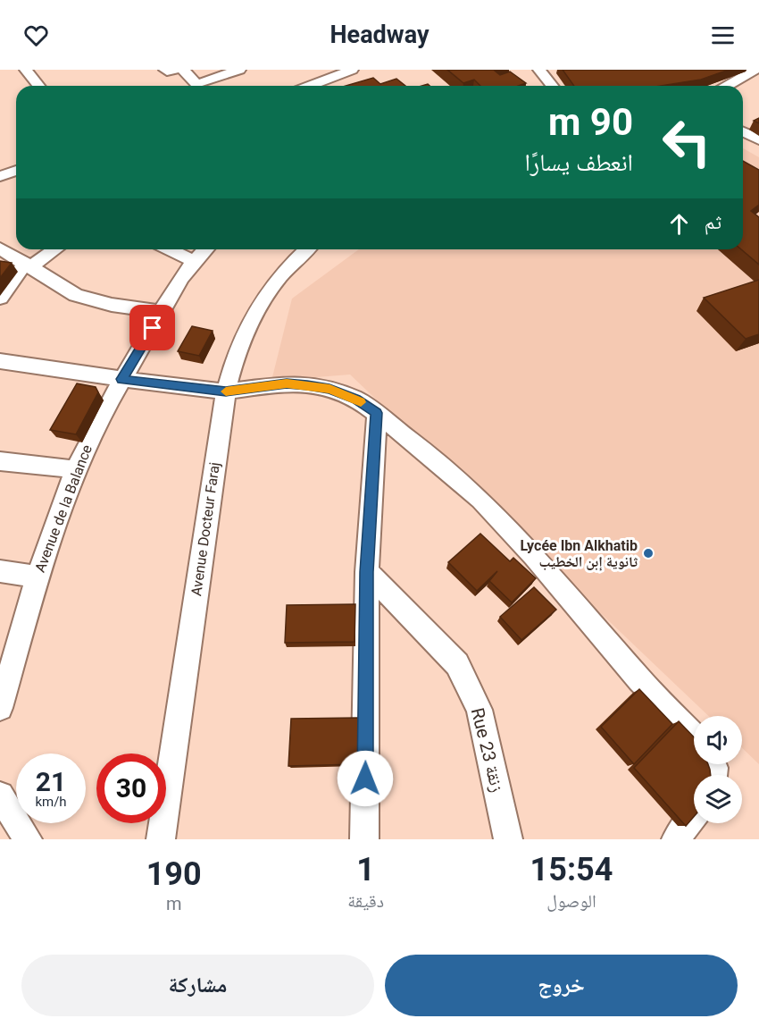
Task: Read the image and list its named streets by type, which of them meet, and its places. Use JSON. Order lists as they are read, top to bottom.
{
  "streets": {
    "street": ["Avenue de la Balance", "Avenue Docteur Faraj", "Rue 23 زنقة"]
  },
  "places": ["Lycée Ibn Alkhatib ثانوية إبن الخطيب"],
  "page": {
    "header": "Headway",
    "turn": ["90 m", "انعطف يسارًا"],
    "then": "ثم",
    "speed": "21 km/h",
    "limit": "30",
    "eta": [
      "15:54",
      "الوصول",
      "1",
      "دقيقة",
      "190",
      "m"
    ],
    "buttons": ["خروج", "مشاركة"]
  }
}
